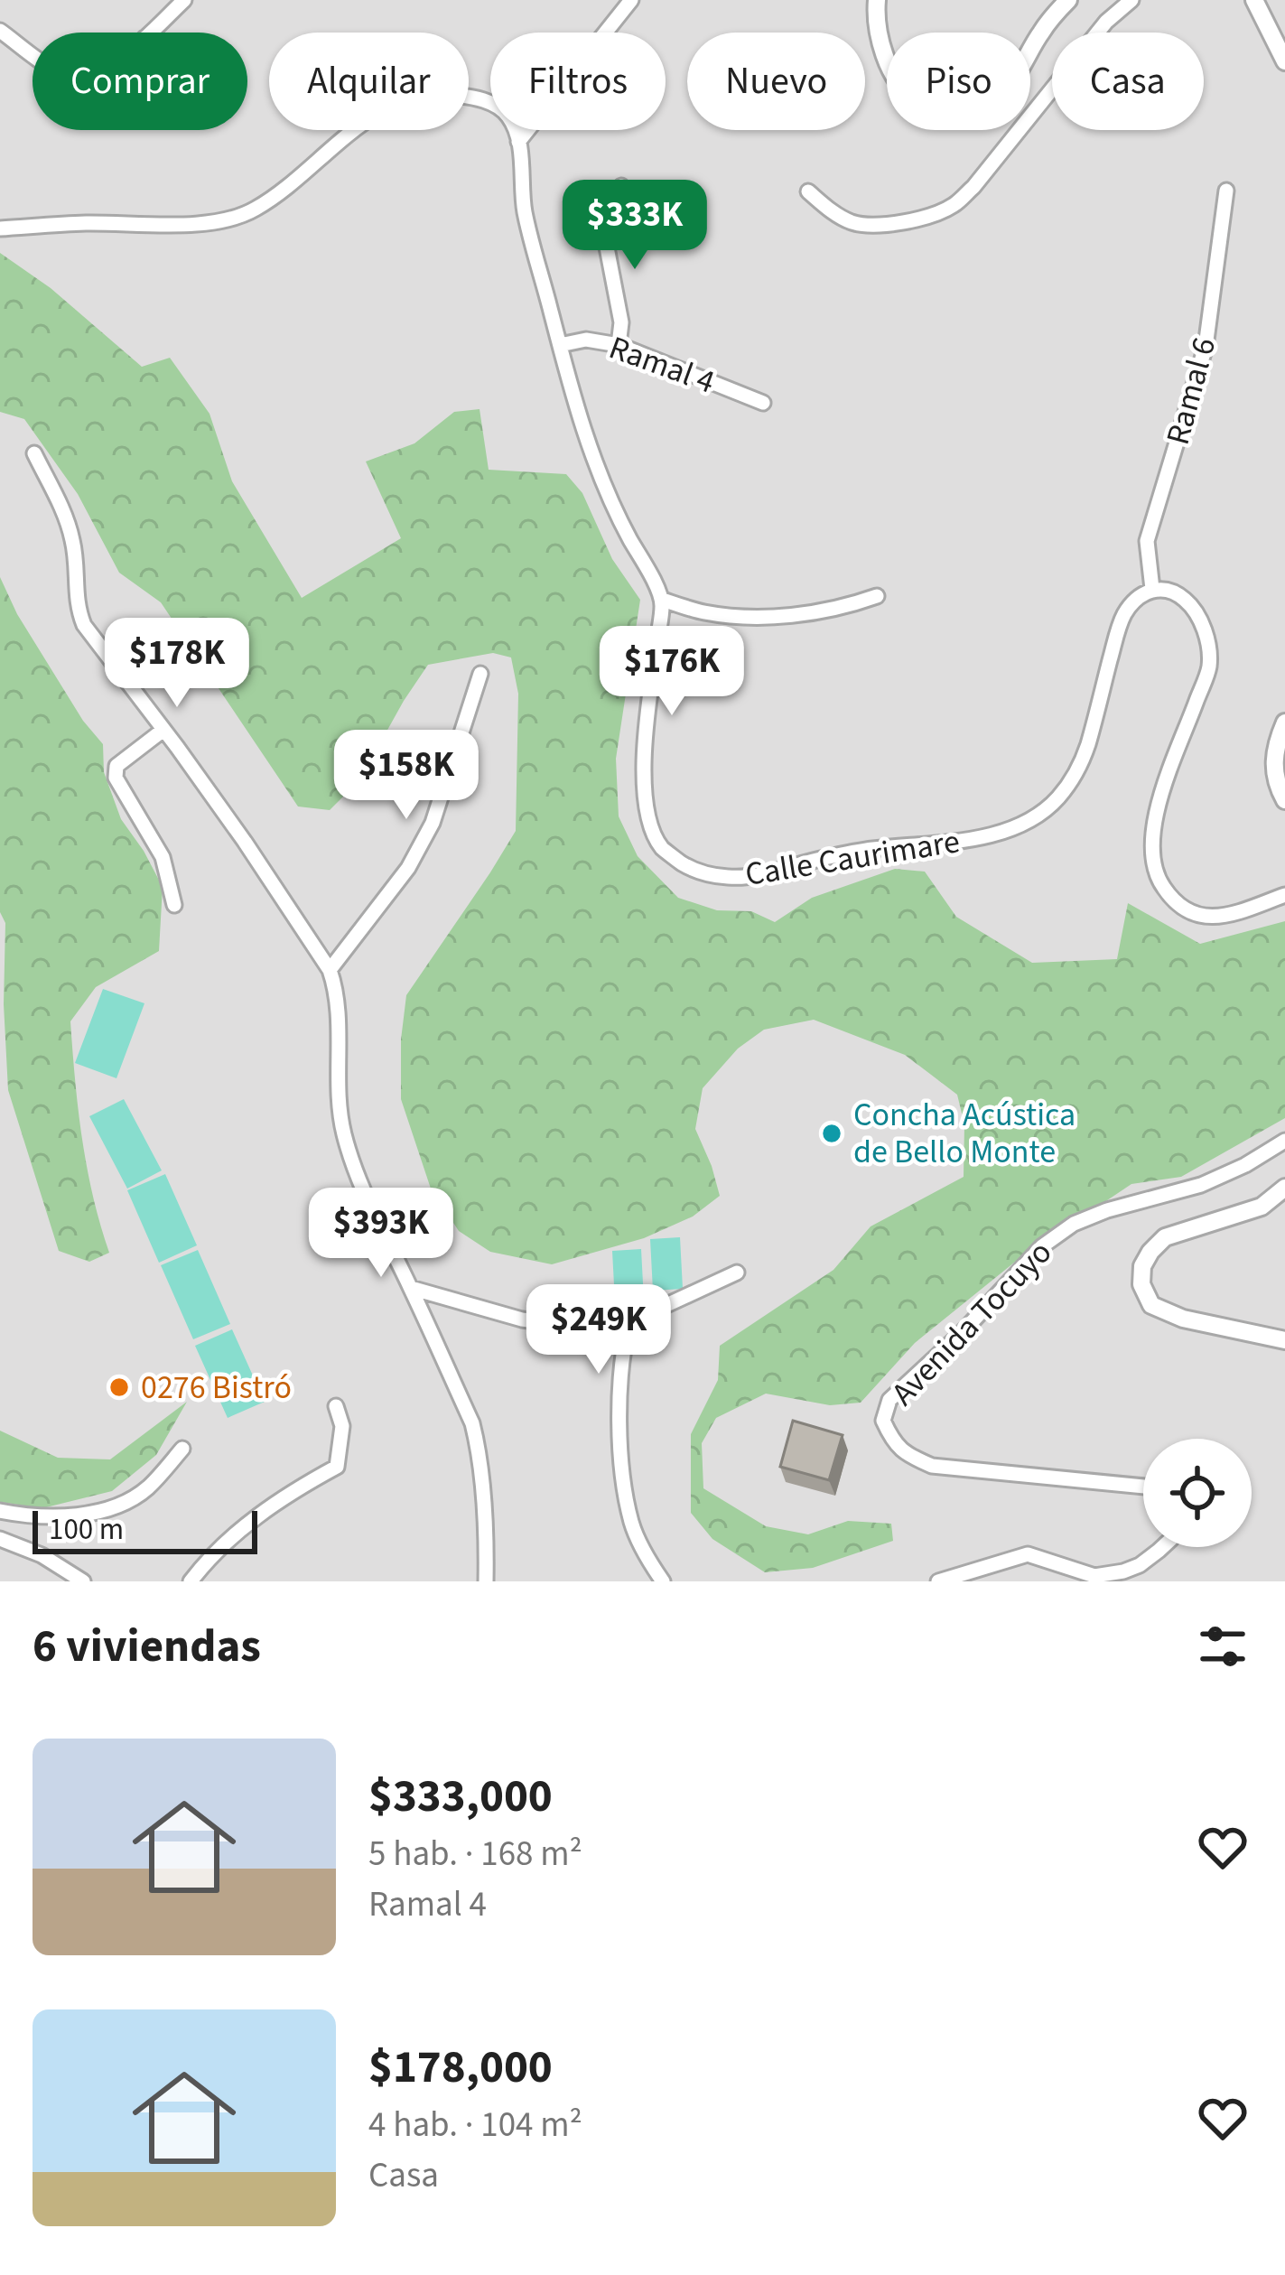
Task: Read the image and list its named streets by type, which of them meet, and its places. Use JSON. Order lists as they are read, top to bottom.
{
  "streets": {
    "street": [
      "Ramal 4",
      "Ramal 6",
      "Calle Caurimare",
      "Avenida Tocuyo"
    ]
  },
  "crossings": [
    ["Ramal 6", "Calle Caurimare"]
  ],
  "places": ["Concha Acústica de Bello Monte", "0276 Bistró"],
  "scale_bar": "100 m",
  "page": {
    "chip": [
      "Comprar",
      "Alquilar",
      "Filtros",
      "Nuevo",
      "Piso",
      "Casa"
    ],
    "price": [
      "$333K",
      "$178K",
      "$176K",
      "$158K",
      "$393K",
      "$249K"
    ],
    "scale": "100 m",
    "heading": "6 viviendas",
    "list": [
      {
        "name": "$333,000",
        "note": "5 hab. · 168 m² · Ramal 4"
      },
      {
        "name": "$178,000",
        "note": "4 hab. · 104 m² · Casa"
      }
    ]
  }
}
